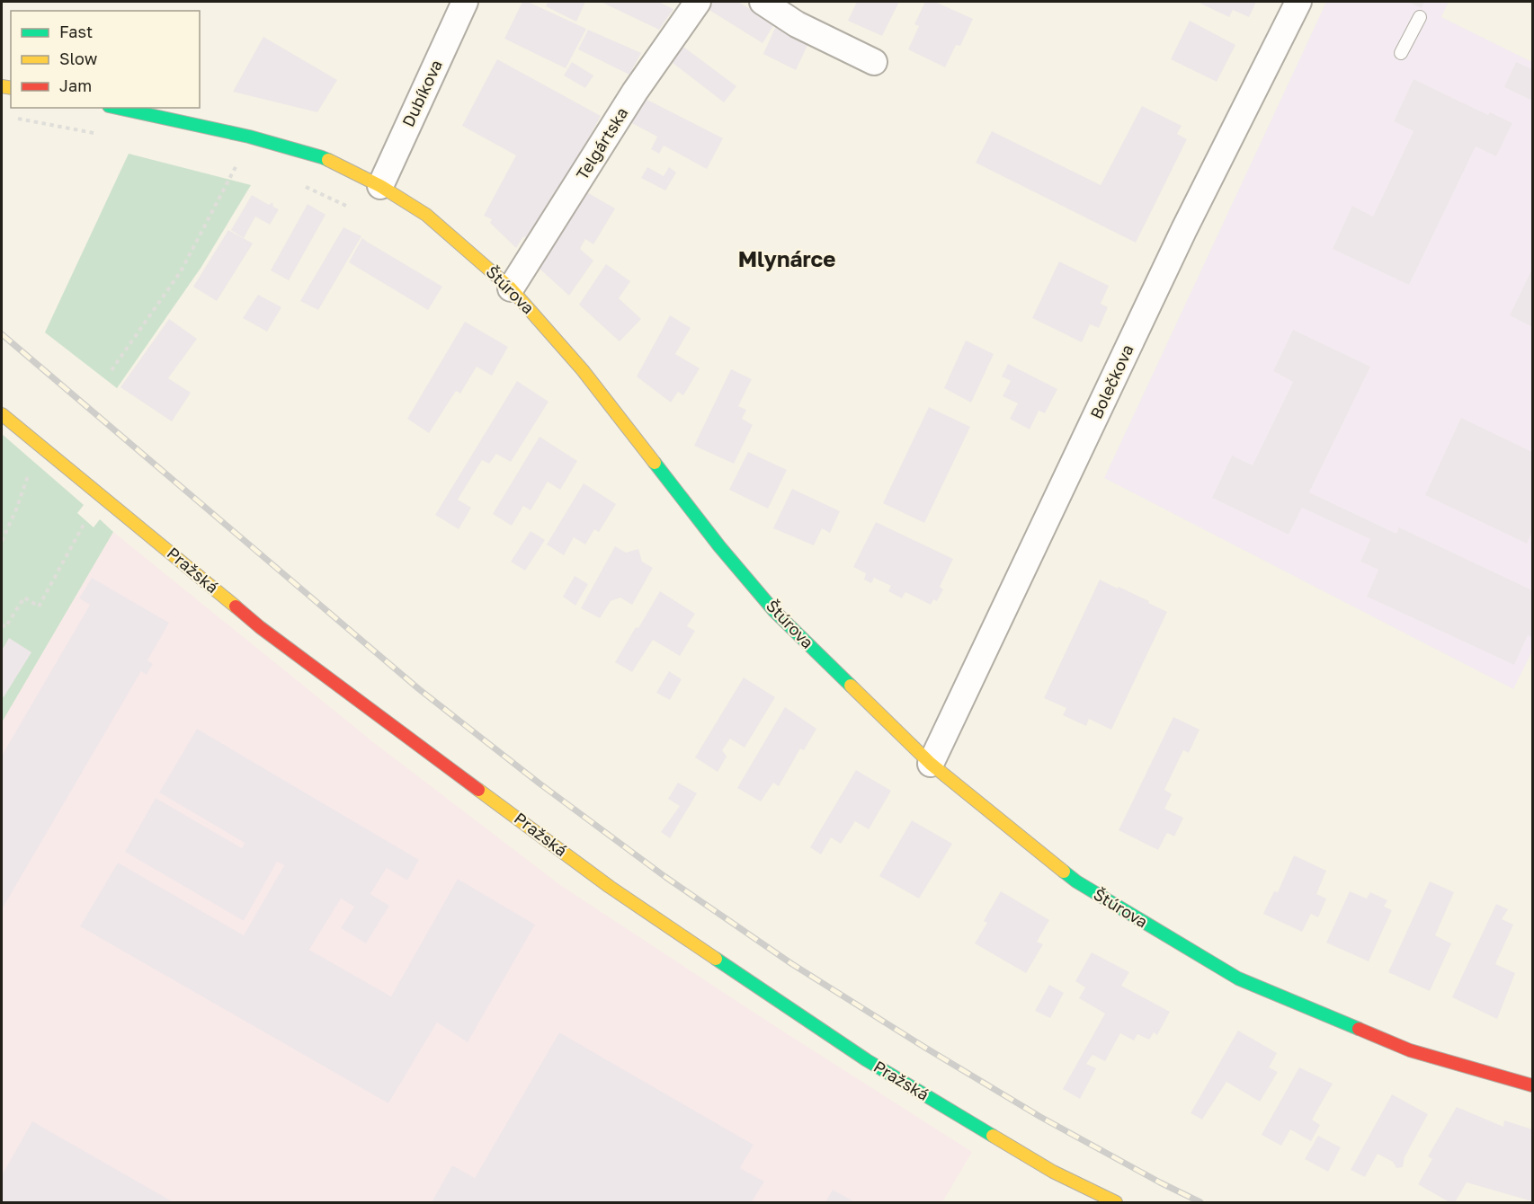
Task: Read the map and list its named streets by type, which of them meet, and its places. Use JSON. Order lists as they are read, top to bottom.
{
  "streets": {
    "street": [
      "Dubíkova",
      "Telgártska",
      "Štúrova",
      "Bolečkova",
      "Pražská"
    ]
  },
  "crossings": [
    ["Dubíkova", "Štúrova"],
    ["Telgártska", "Štúrova"],
    ["Štúrova", "Bolečkova"]
  ],
  "districts": ["Mlynárce"],
  "legend": ["Fast", "Slow", "Jam"]
}
